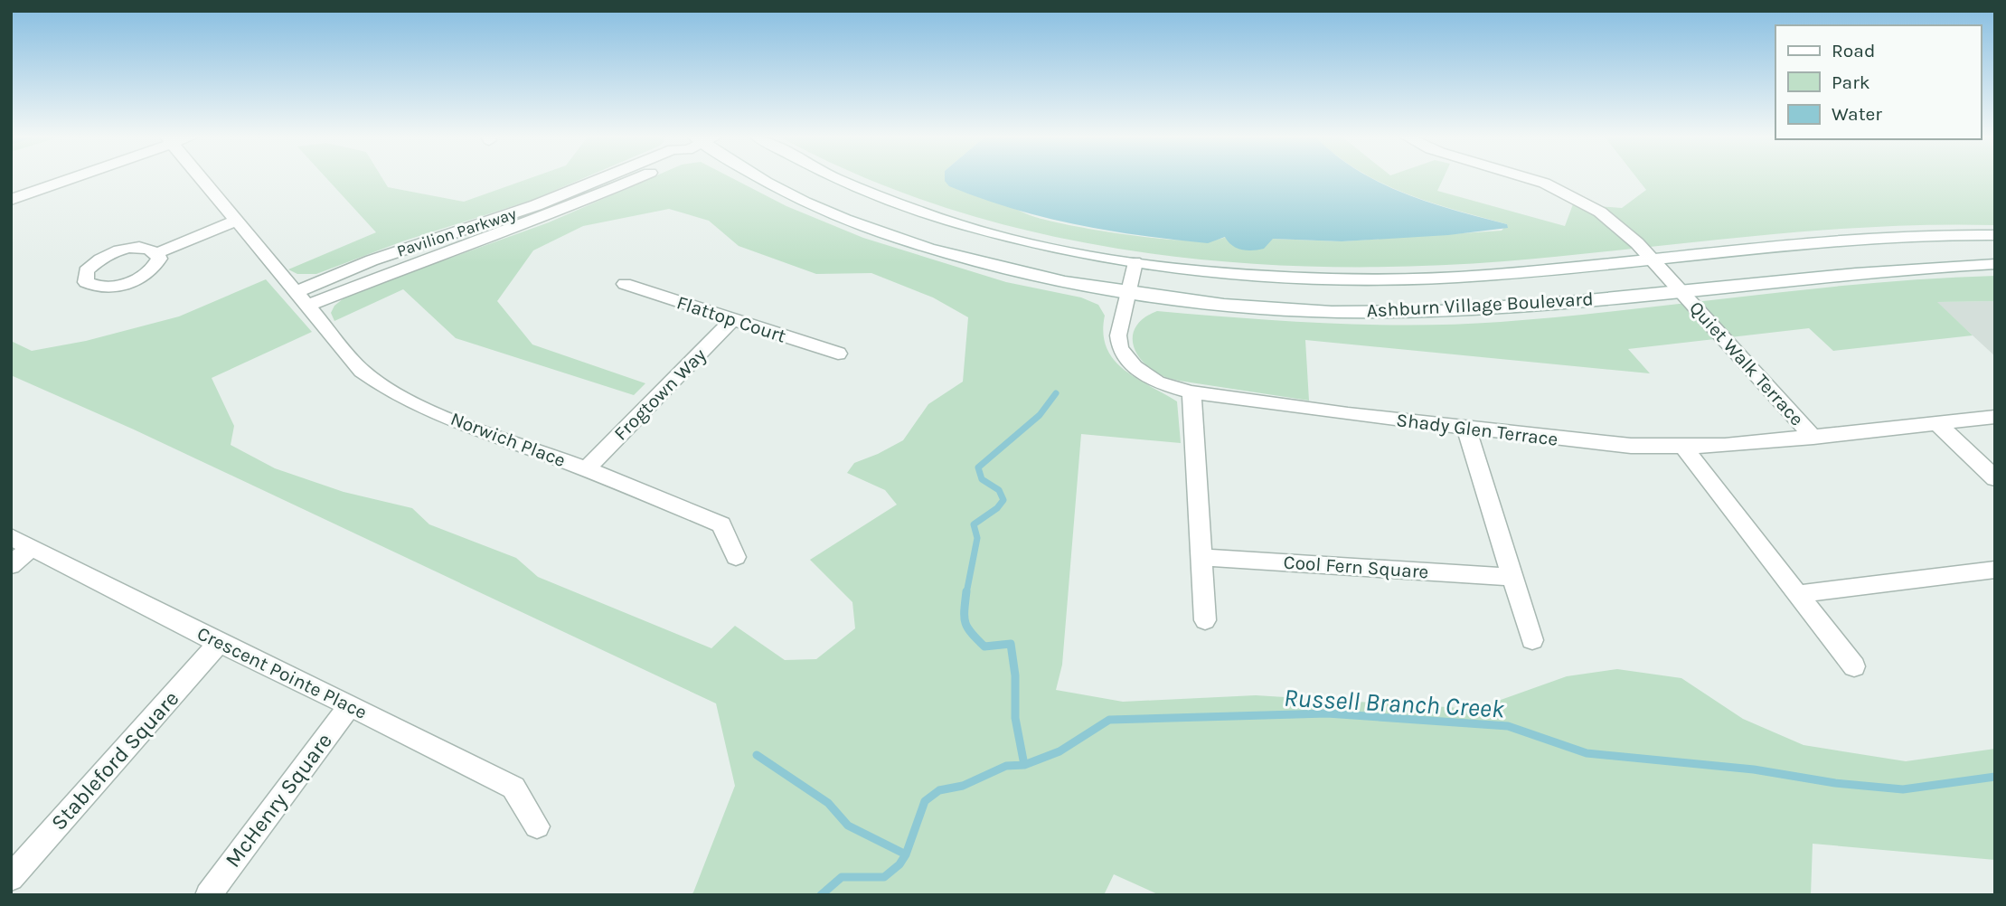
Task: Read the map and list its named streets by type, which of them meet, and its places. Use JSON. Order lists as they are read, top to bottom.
{
  "streets": {
    "street": [
      "Pavilion Parkway",
      "Ashburn Village Boulevard",
      "Flattop Court",
      "Quiet Walk Terrace",
      "Frogtown Way",
      "Shady Glen Terrace",
      "Norwich Place",
      "Cool Fern Square",
      "Crescent Pointe Place",
      "Stableford Square",
      "McHenry Square"
    ]
  },
  "crossings": [
    ["Pavilion Parkway", "Norwich Place"],
    ["Ashburn Village Boulevard", "Quiet Walk Terrace"],
    ["Ashburn Village Boulevard", "Shady Glen Terrace"],
    ["Flattop Court", "Frogtown Way"],
    ["Quiet Walk Terrace", "Shady Glen Terrace"],
    ["Frogtown Way", "Norwich Place"],
    ["Crescent Pointe Place", "Stableford Square"],
    ["Crescent Pointe Place", "McHenry Square"]
  ],
  "water": ["Russell Branch Creek"],
  "legend": ["Road", "Park", "Water"]
}
